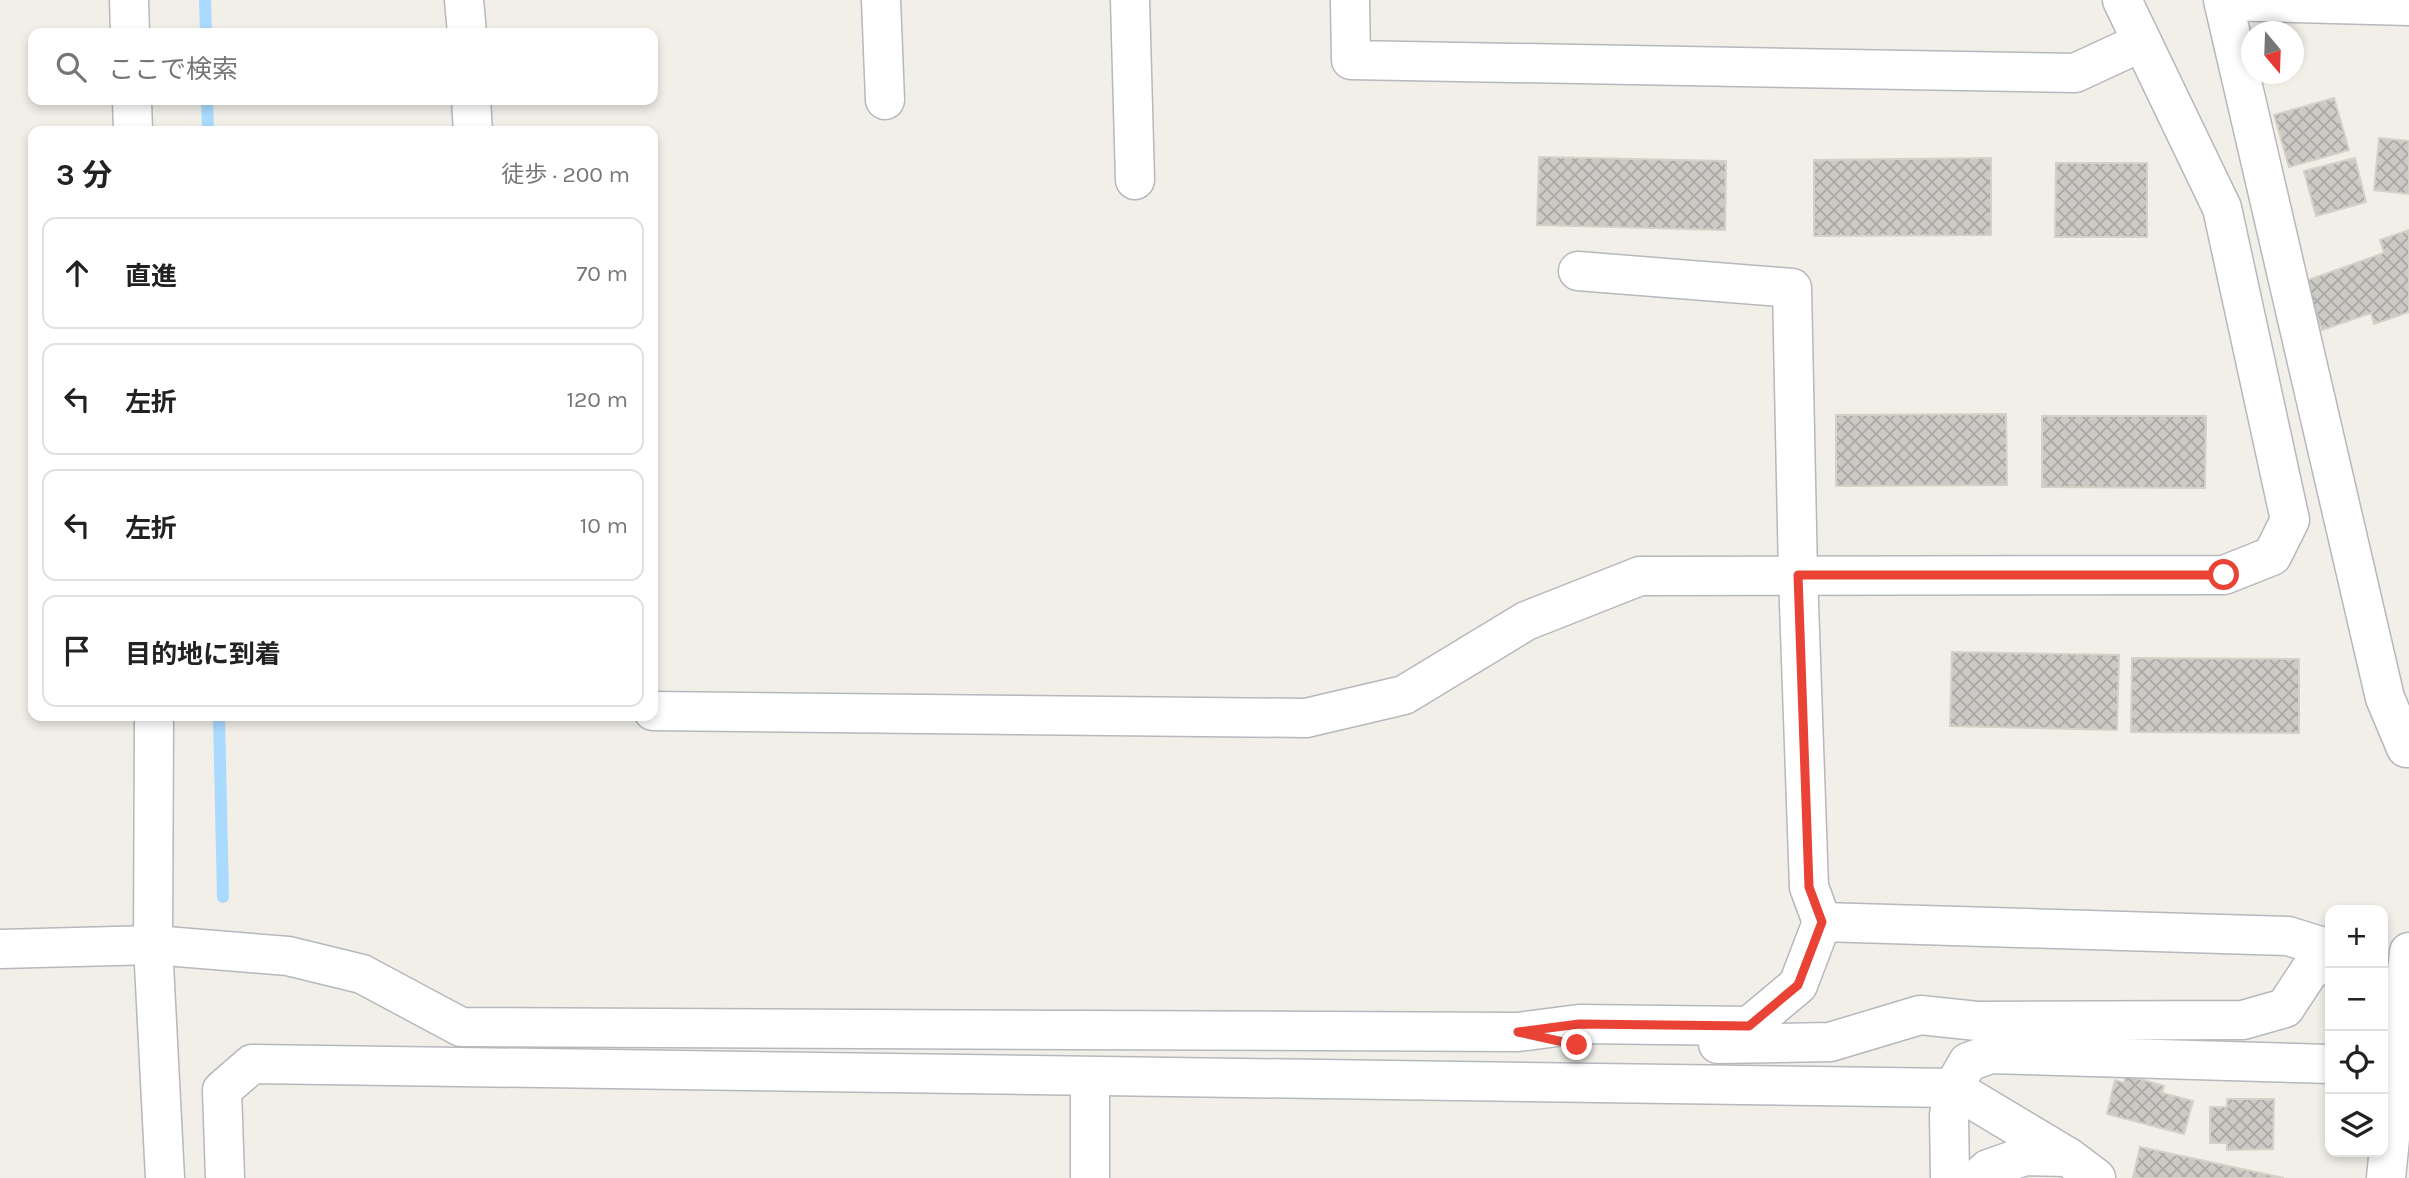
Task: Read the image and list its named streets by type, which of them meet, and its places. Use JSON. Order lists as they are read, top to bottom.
{
  "north": "bottom",
  "page": {
    "search": "ここで検索",
    "heading": ["3 分", "徒歩 · 200 m"],
    "list": [
      ["直進", "70 m"],
      ["左折", "120 m"],
      ["左折", "10 m"],
      "目的地に到着"
    ],
    "map_buttons": ["+", "−"]
  }
}
